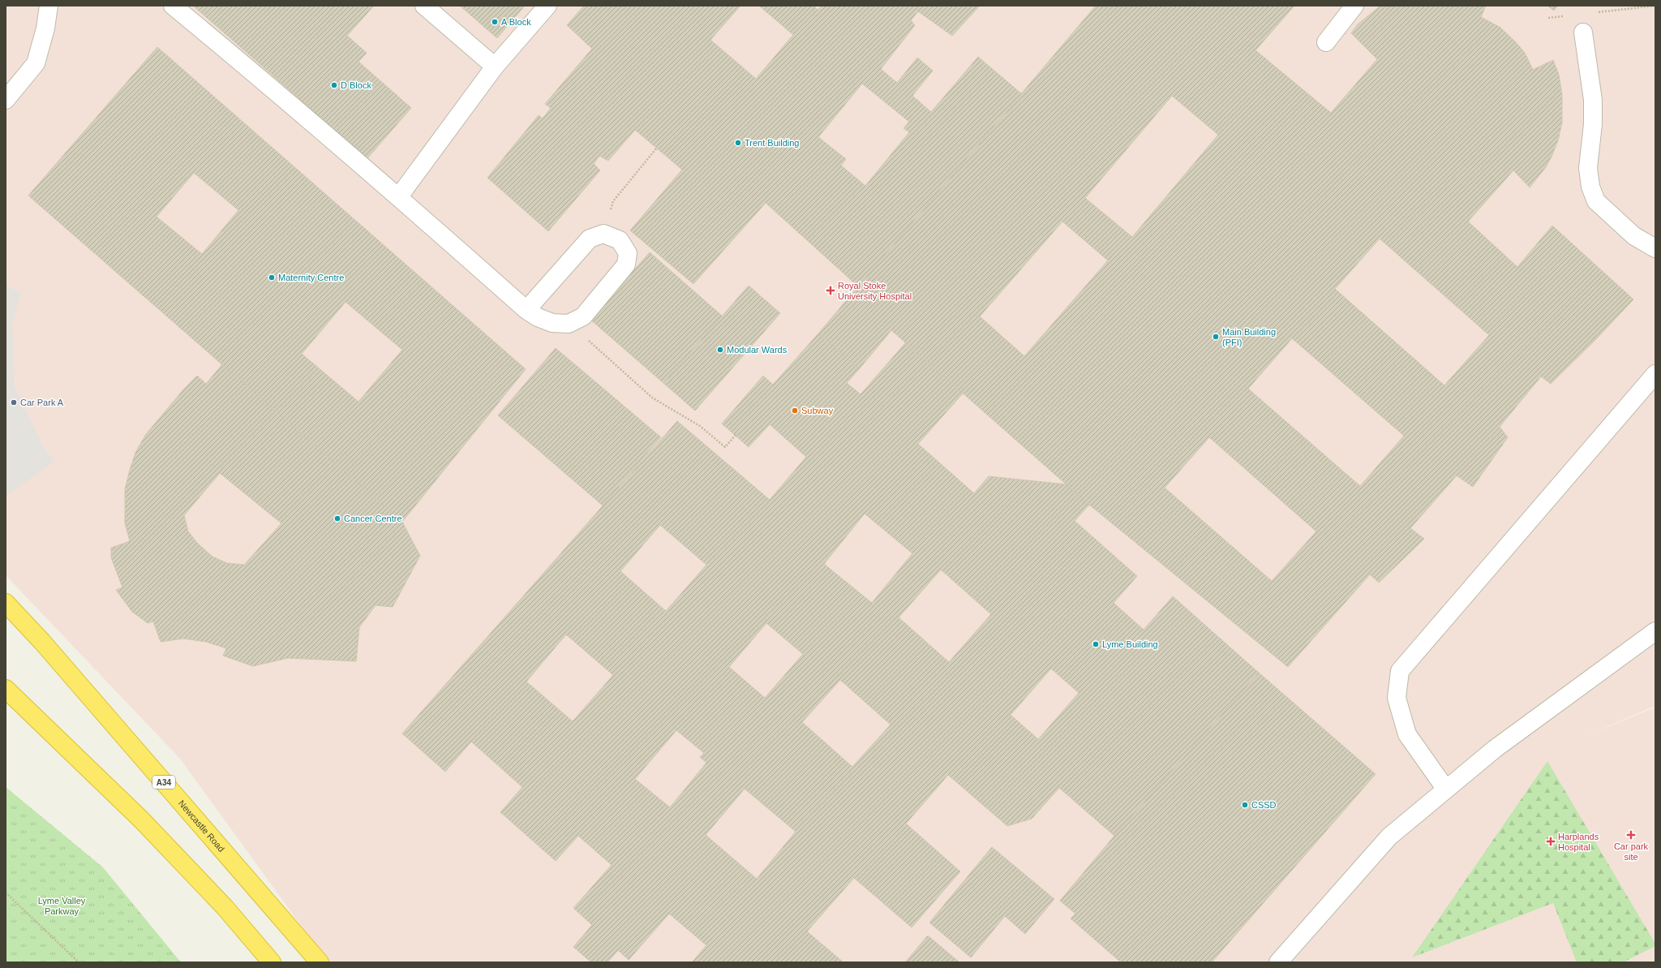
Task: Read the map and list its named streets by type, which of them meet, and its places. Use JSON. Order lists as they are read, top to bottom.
{
  "streets": {
    "highway": ["A34", "Newcastle Road"]
  },
  "parks": ["Lyme Valley Parkway"],
  "places": {
    "other": [
      "A Block",
      "D Block",
      "Trent Building",
      "Maternity Centre",
      "Main Building (PFI)",
      "Modular Wards",
      "Car Park A",
      "Subway",
      "Cancer Centre",
      "Lyme Building",
      "CSSD"
    ],
    "health": ["Royal Stoke University Hospital", "Car park site", "Harplands Hospital"]
  }
}
